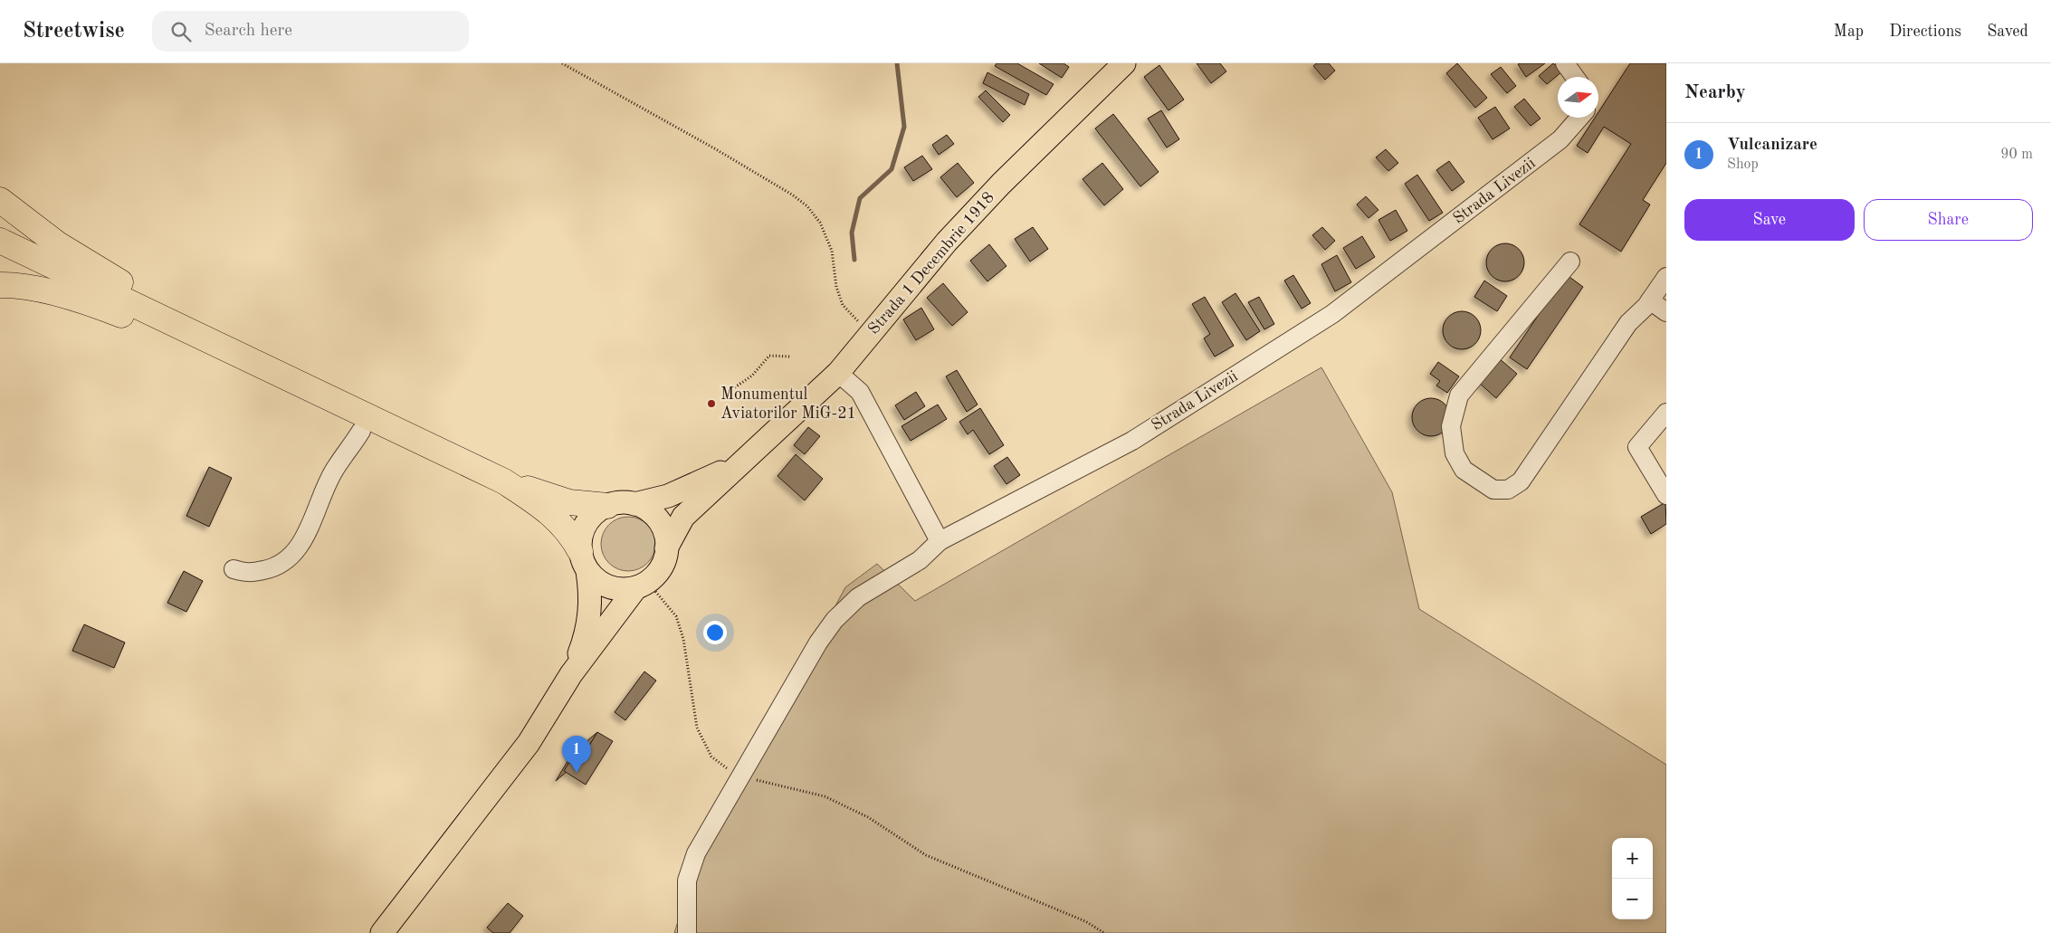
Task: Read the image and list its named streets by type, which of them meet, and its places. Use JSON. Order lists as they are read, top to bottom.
{
  "streets": {
    "main road": ["Strada 1 Decembrie 1918"],
    "street": ["Strada Livezii"]
  },
  "places": ["Monumentul Aviatorilor MiG-21"],
  "north": "right",
  "page": {
    "header": "Streetwise",
    "search": "Search here",
    "nav": ["Map", "Directions", "Saved"],
    "heading": "Nearby",
    "list": [
      {
        "mark": "1",
        "name": "Vulcanizare",
        "note": "Shop",
        "value": "90 m"
      }
    ],
    "buttons": ["Save", "Share"],
    "pins": "1",
    "map_buttons": ["+", "−"]
  }
}
